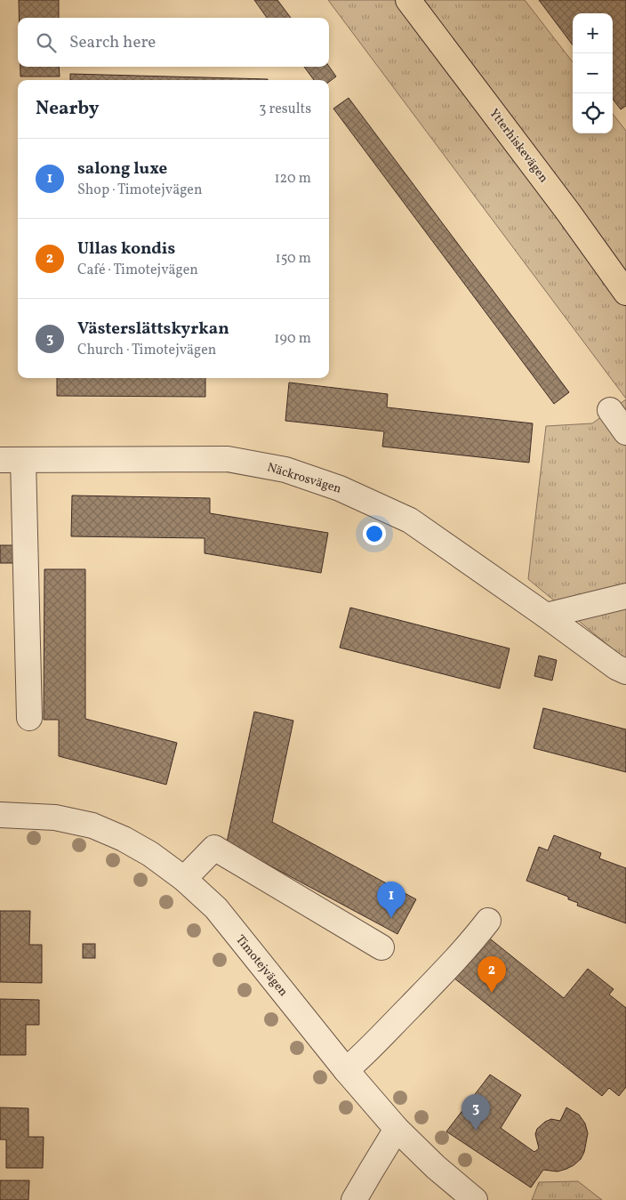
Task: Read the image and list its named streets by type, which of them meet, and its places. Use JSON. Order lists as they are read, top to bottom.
{
  "streets": {
    "main road": ["Ytterhiskevägen"],
    "street": ["Näckrosvägen", "Timotejvägen"]
  },
  "page": {
    "map_buttons": ["+", "−"],
    "search": "Search here",
    "heading": ["Nearby", "3 results"],
    "list": [
      {
        "mark": "1",
        "name": "salong luxe",
        "note": "Shop · Timotejvägen",
        "value": "120 m"
      },
      {
        "mark": "2",
        "name": "Ullas kondis",
        "note": "Café · Timotejvägen",
        "value": "150 m"
      },
      {
        "mark": "3",
        "name": "Västerslättskyrkan",
        "note": "Church · Timotejvägen",
        "value": "190 m"
      }
    ],
    "pins": ["1", "2", "3"]
  }
}
